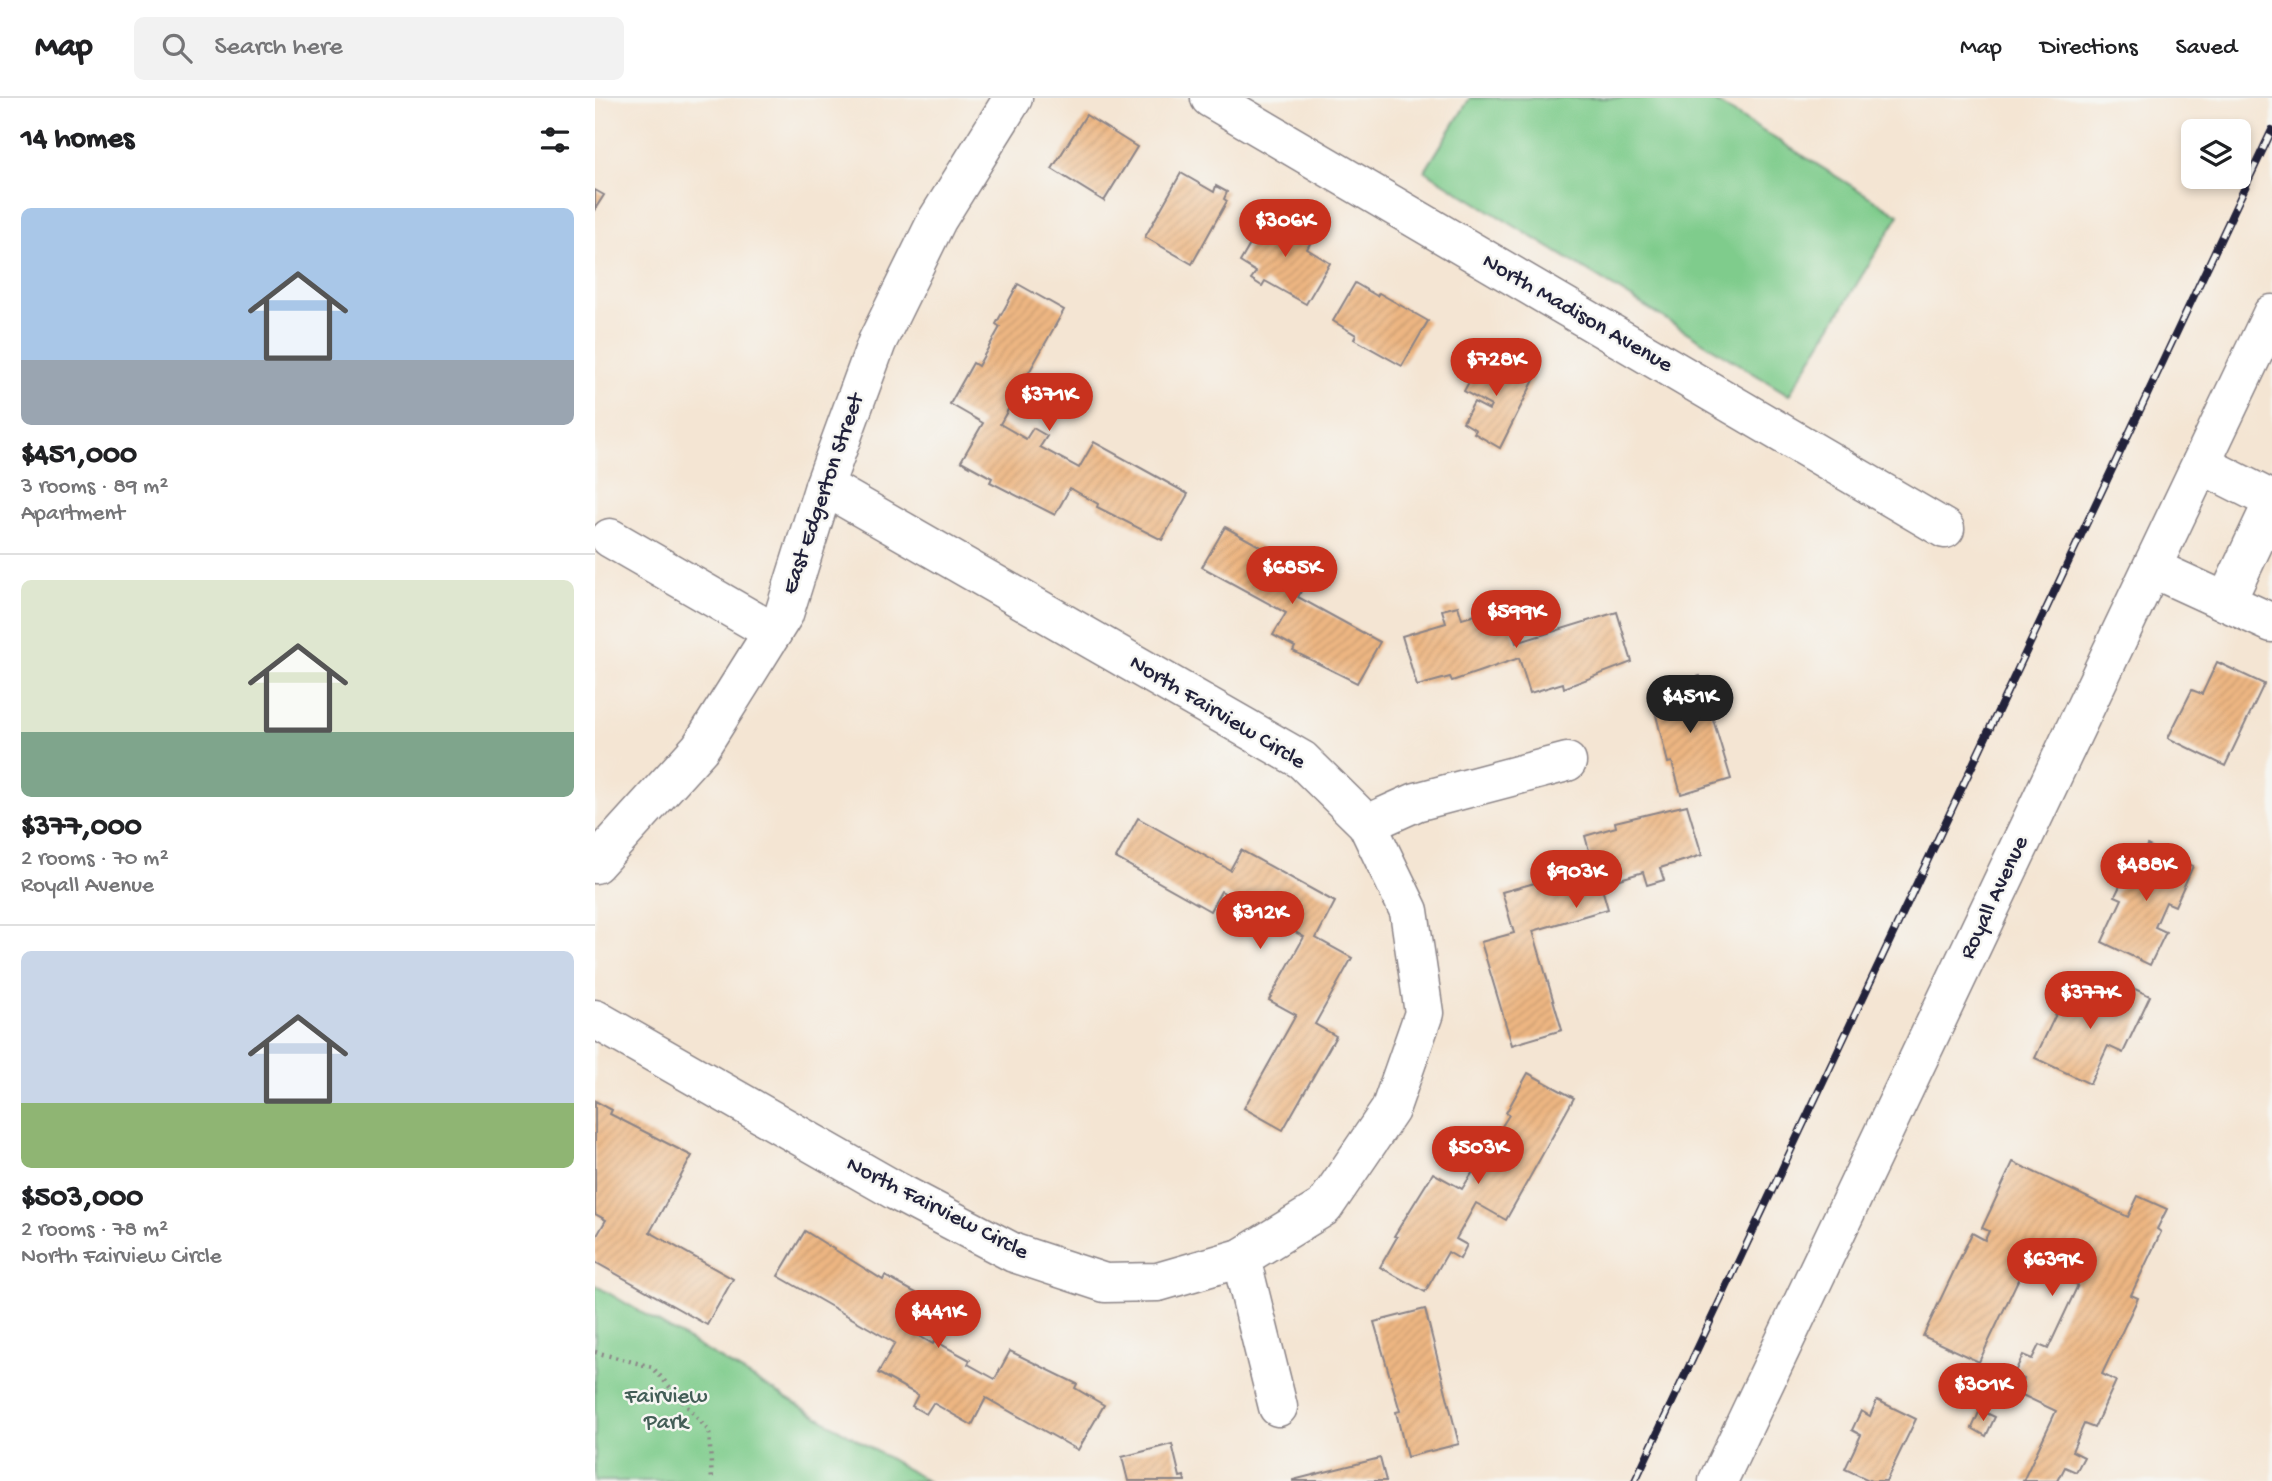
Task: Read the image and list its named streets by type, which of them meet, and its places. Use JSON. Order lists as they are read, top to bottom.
{
  "streets": {
    "street": [
      "North Madison Avenue",
      "East Edgerton Street",
      "North Fairview Circle",
      "Royall Avenue"
    ]
  },
  "crossings": [
    ["East Edgerton Street", "North Fairview Circle"]
  ],
  "parks": ["Fairview Park"],
  "page": {
    "header": "Map",
    "search": "Search here",
    "nav": ["Map", "Directions", "Saved"],
    "heading": "14 homes",
    "list": [
      {
        "name": "$451,000",
        "note": "3 rooms · 89 m² · Apartment"
      },
      {
        "name": "$377,000",
        "note": "2 rooms · 70 m² · Royall Avenue"
      },
      {
        "name": "$503,000",
        "note": "2 rooms · 78 m² · North Fairview Circle"
      }
    ],
    "price": [
      "$306K",
      "$728K",
      "$371K",
      "$685K",
      "$599K",
      "$451K",
      "$488K",
      "$903K",
      "$312K",
      "$377K",
      "$503K",
      "$639K",
      "$441K",
      "$301K"
    ]
  }
}
